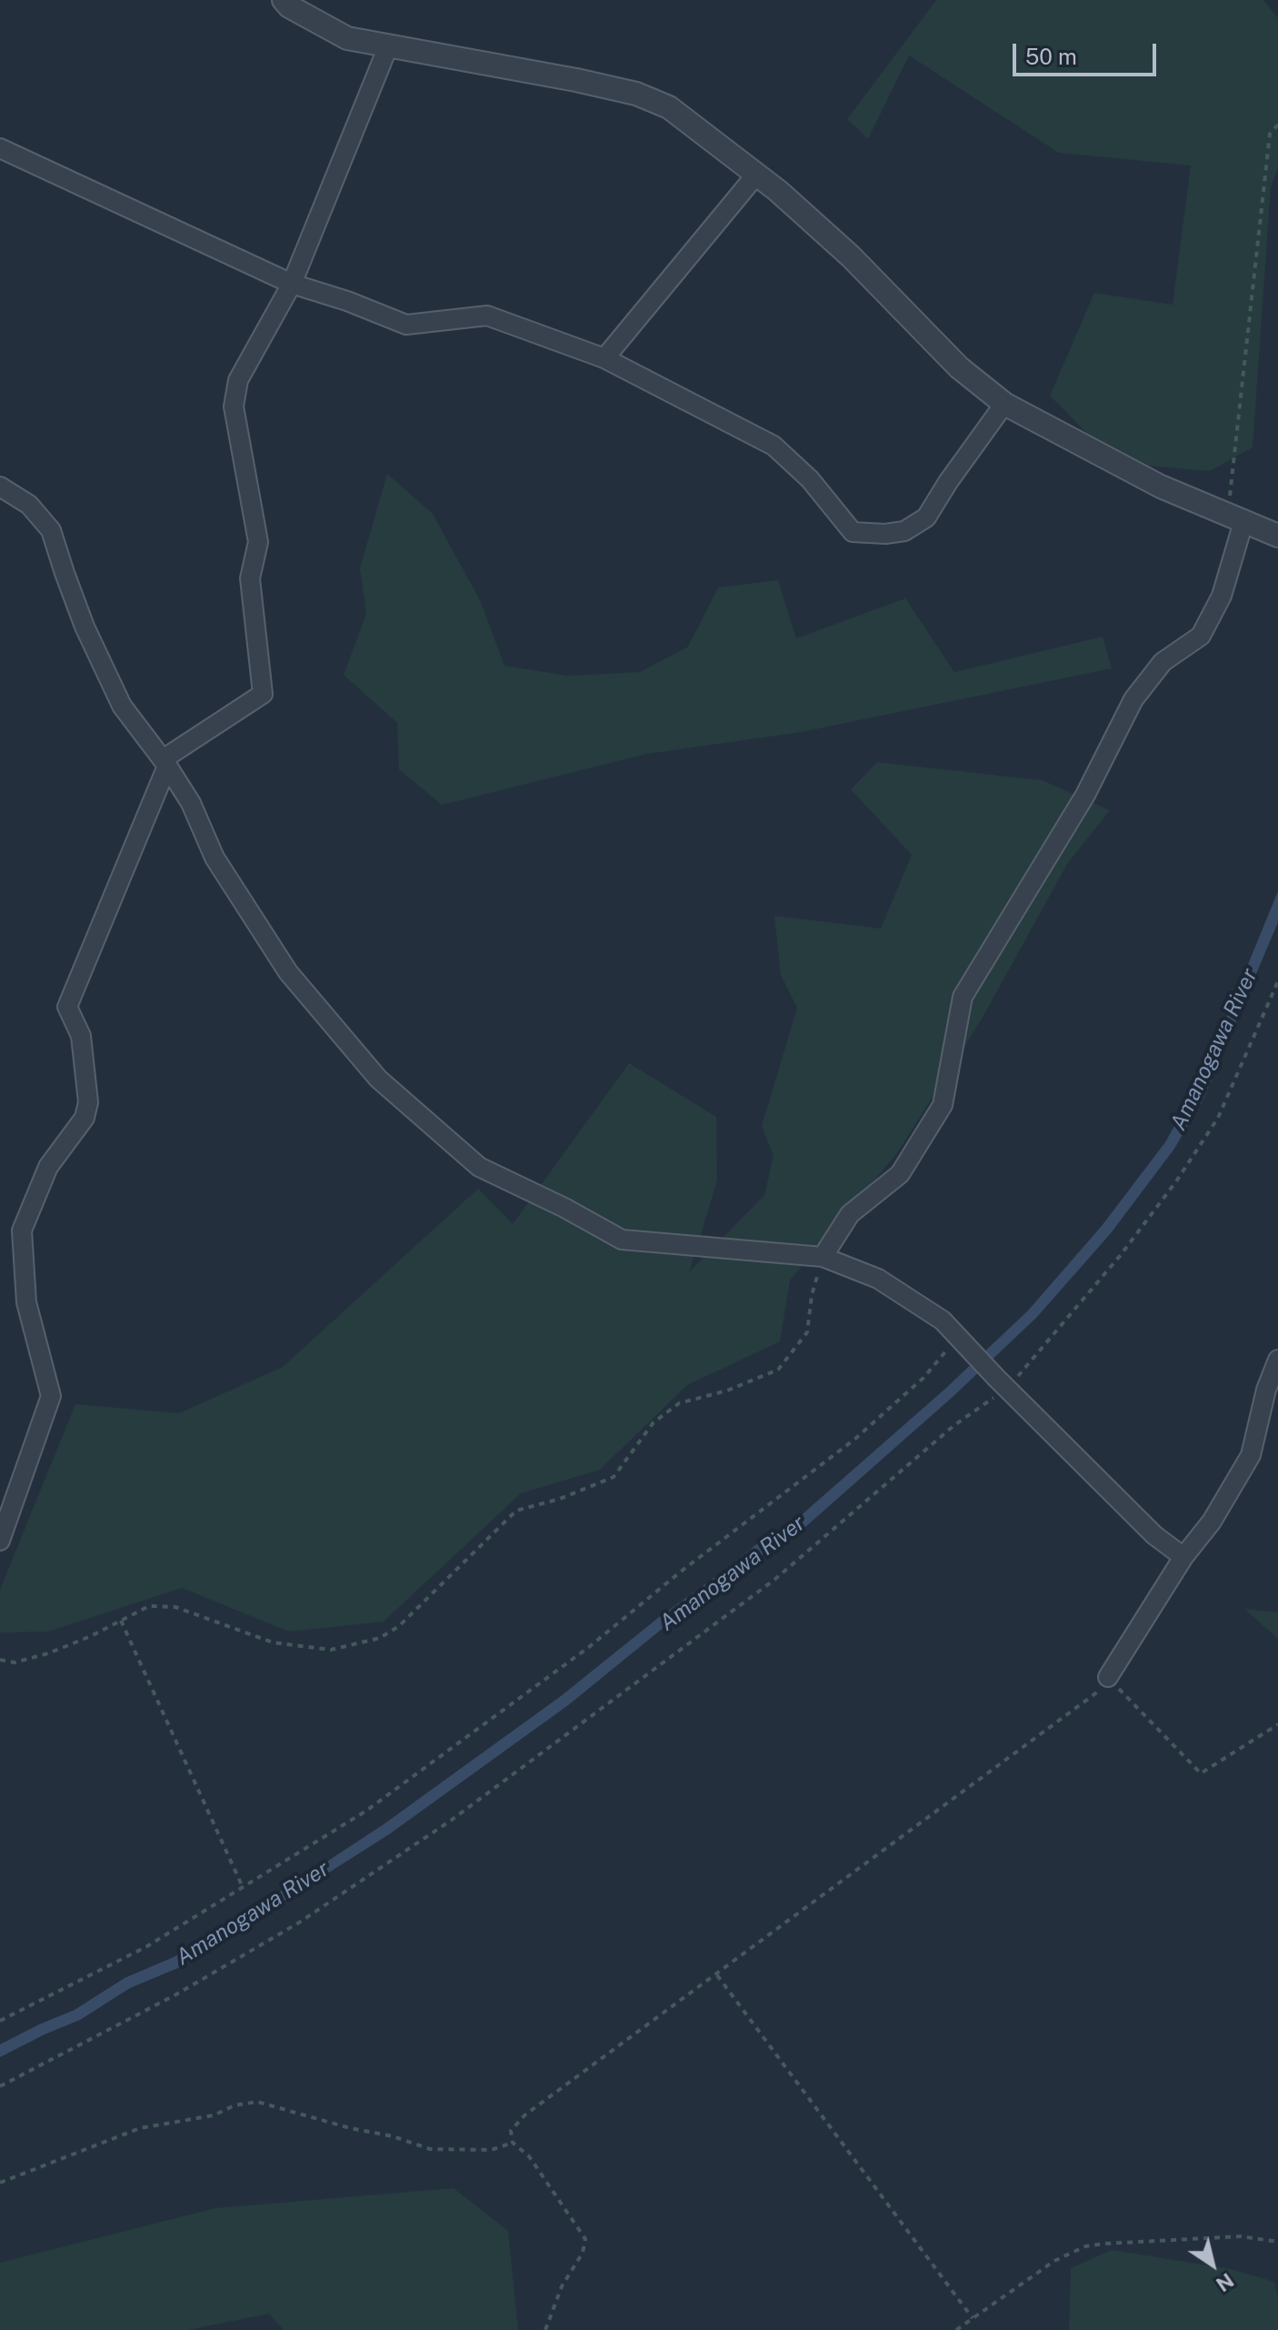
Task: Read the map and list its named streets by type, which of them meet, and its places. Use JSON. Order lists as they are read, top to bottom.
{
  "water": ["Amanogawa River"],
  "scale_bar": "50 m",
  "north": "bottom right"
}
